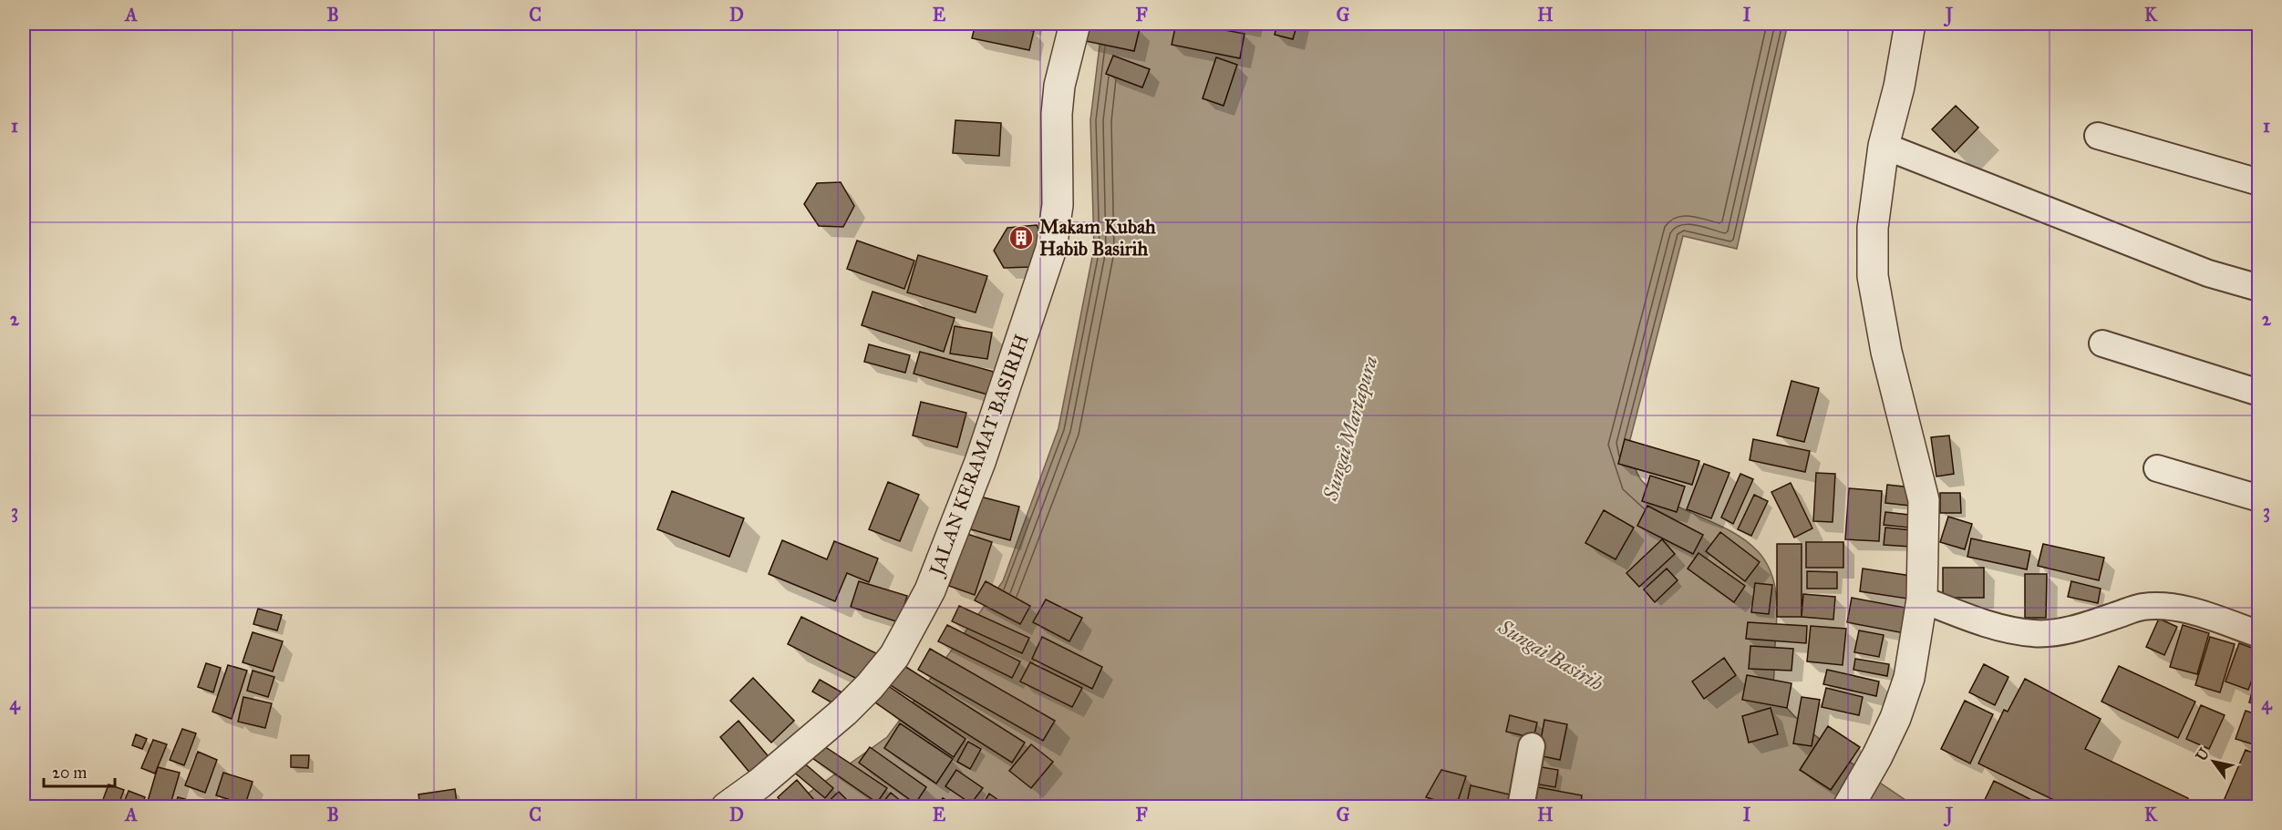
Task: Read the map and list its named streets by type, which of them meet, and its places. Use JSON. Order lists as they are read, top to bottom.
{
  "streets": {
    "street": ["JALAN KERAMAT BASIRIH"]
  },
  "water": ["Sungai Martapura", "Sungai Basirih"],
  "places": {
    "building": ["Makam Kubah Habib Basirih"]
  },
  "scale_bar": "20 m",
  "north": "top left",
  "grid": {
    "columns": [
      "A",
      "B",
      "C",
      "D",
      "E",
      "F",
      "G",
      "H",
      "I",
      "J",
      "K"
    ],
    "rows": [
      "1",
      "2",
      "3",
      "4"
    ]
  }
}
